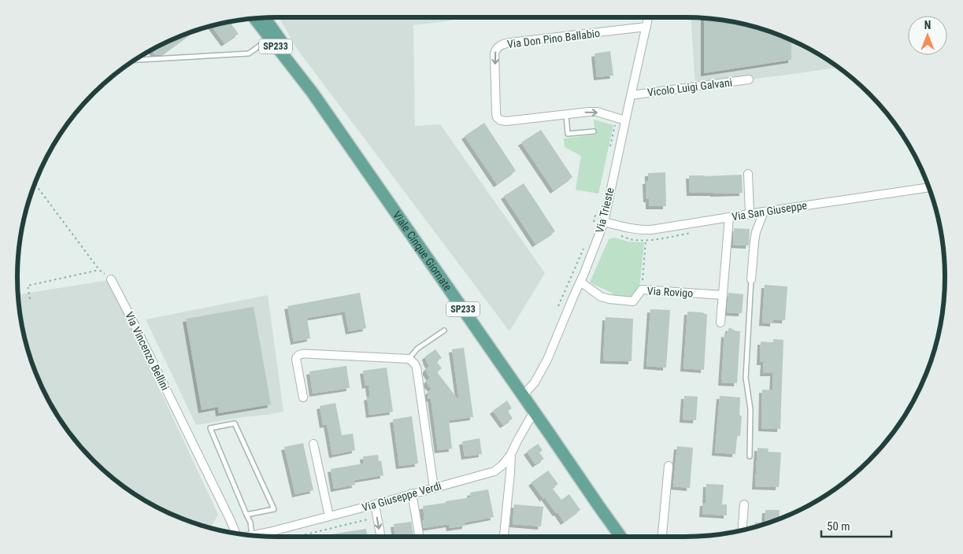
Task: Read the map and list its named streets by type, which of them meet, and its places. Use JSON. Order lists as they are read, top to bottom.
{
  "streets": {
    "main road": ["SP233", "Viale Cinque Giornate"],
    "street": [
      "Via Don Pino Ballabio",
      "Vicolo Luigi Galvani",
      "Via Trieste",
      "Via San Giuseppe",
      "Via Rovigo",
      "Via Vincenzo Bellini",
      "Via Giuseppe Verdi"
    ]
  },
  "crossings": [
    ["Via Don Pino Ballabio", "Via Trieste"],
    ["Vicolo Luigi Galvani", "Via Trieste"],
    ["Via Trieste", "Via San Giuseppe"],
    ["Via Trieste", "Viale Cinque Giornate"],
    ["Via Trieste", "Via Rovigo"],
    ["Viale Cinque Giornate", "Via Giuseppe Verdi"]
  ],
  "scale_bar": "50 m",
  "north": "top"
}
